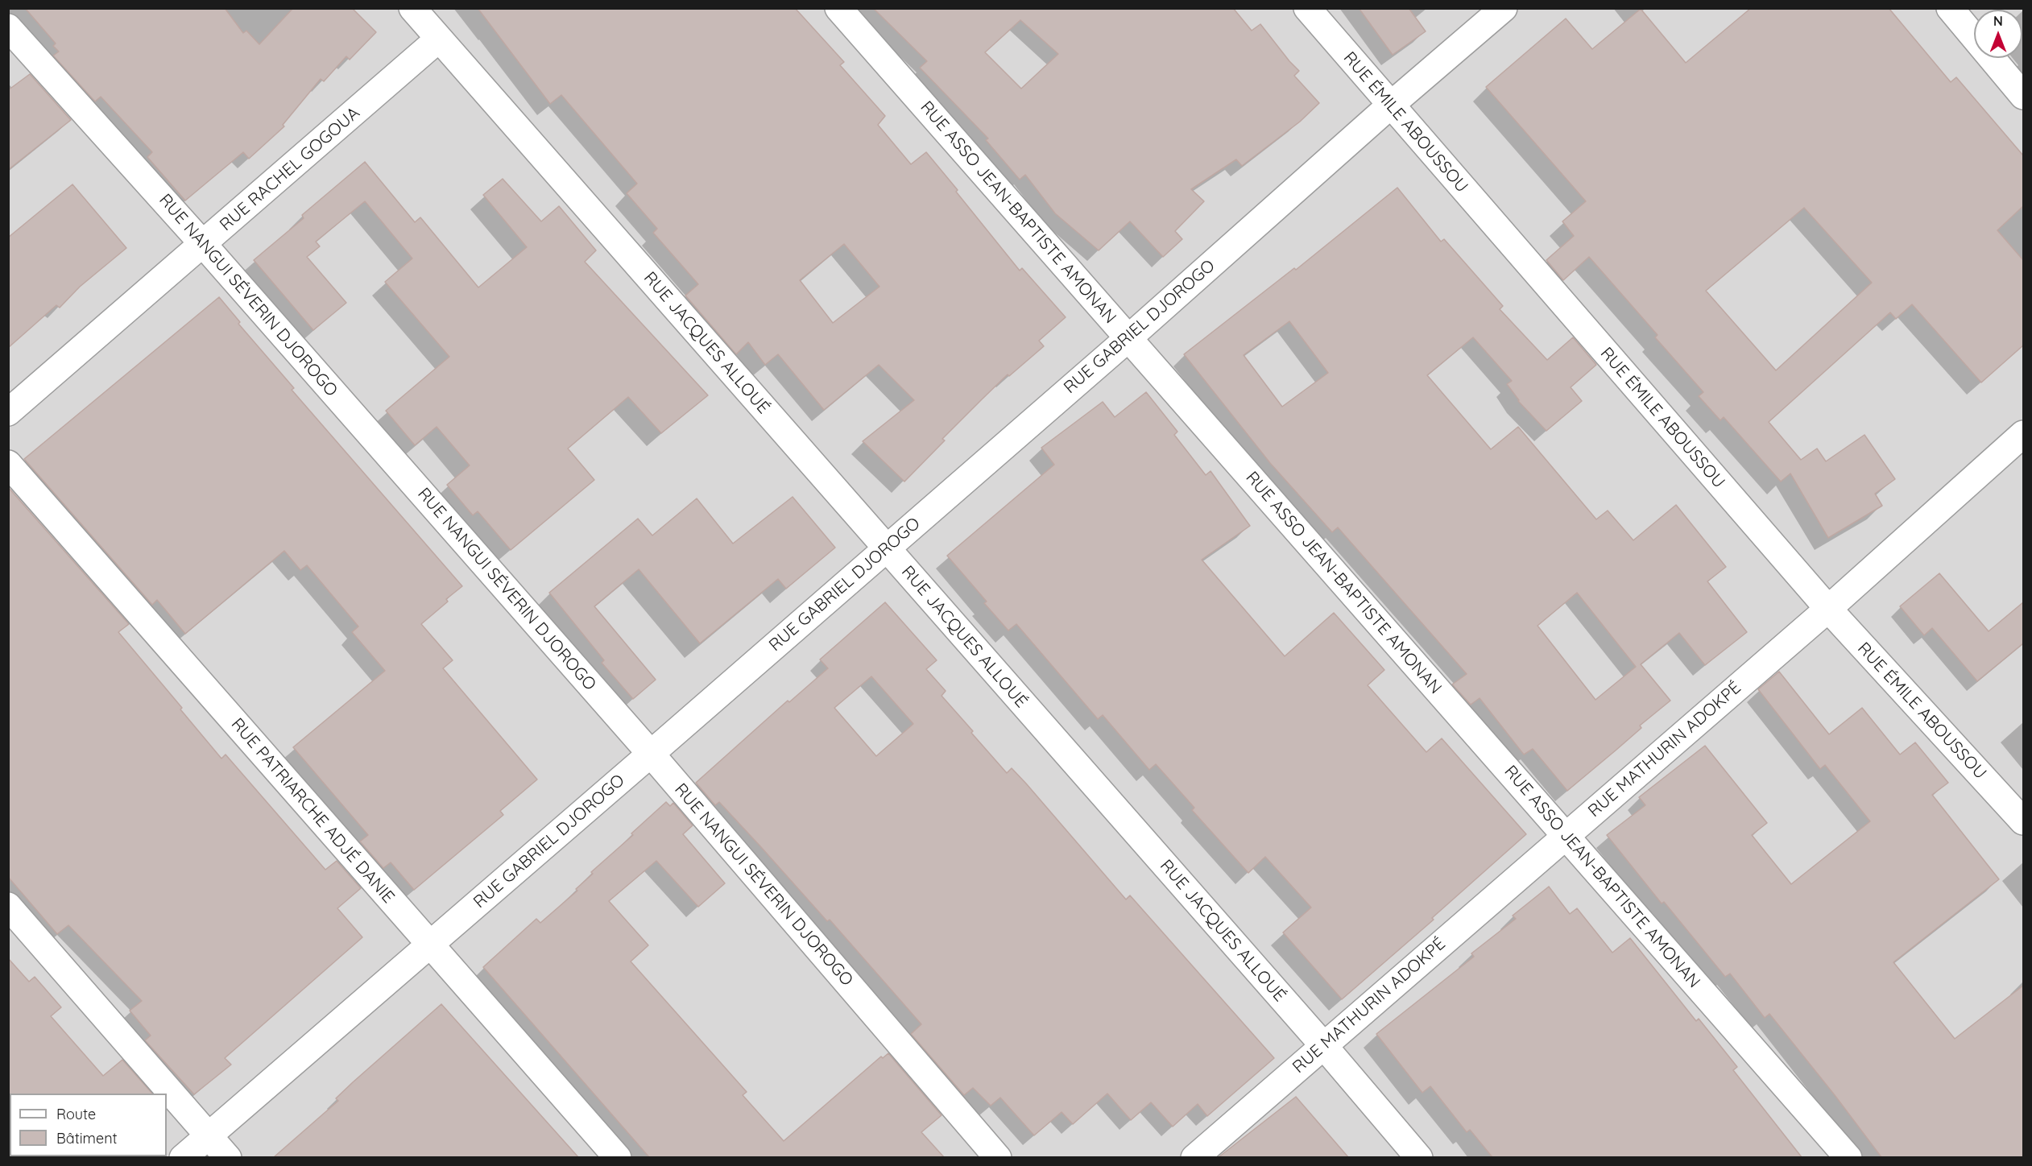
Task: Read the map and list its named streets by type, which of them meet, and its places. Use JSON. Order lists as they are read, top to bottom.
{
  "streets": {
    "street": [
      "RUE ÉMILE ABOUSSOU",
      "RUE RACHEL GOGOUA",
      "RUE ASSO JEAN-BAPTISTE AMONAN",
      "RUE NANGUI SÉVERIN DJOROGO",
      "RUE GABRIEL DJOROGO",
      "RUE JACQUES ALLOUÉ",
      "RUE MATHURIN ADOKPÉ",
      "RUE PATRIARCHE ADJÉ DANIE"
    ]
  },
  "crossings": [
    ["RUE ÉMILE ABOUSSOU", "RUE GABRIEL DJOROGO"],
    ["RUE ÉMILE ABOUSSOU", "RUE MATHURIN ADOKPÉ"],
    ["RUE RACHEL GOGOUA", "RUE NANGUI SÉVERIN DJOROGO"],
    ["RUE RACHEL GOGOUA", "RUE JACQUES ALLOUÉ"],
    ["RUE ASSO JEAN-BAPTISTE AMONAN", "RUE GABRIEL DJOROGO"],
    ["RUE ASSO JEAN-BAPTISTE AMONAN", "RUE MATHURIN ADOKPÉ"],
    ["RUE NANGUI SÉVERIN DJOROGO", "RUE GABRIEL DJOROGO"],
    ["RUE GABRIEL DJOROGO", "RUE JACQUES ALLOUÉ"],
    ["RUE GABRIEL DJOROGO", "RUE PATRIARCHE ADJÉ DANIE"],
    ["RUE JACQUES ALLOUÉ", "RUE MATHURIN ADOKPÉ"]
  ],
  "legend": ["Route", "Bâtiment"],
  "north": "top"
}
